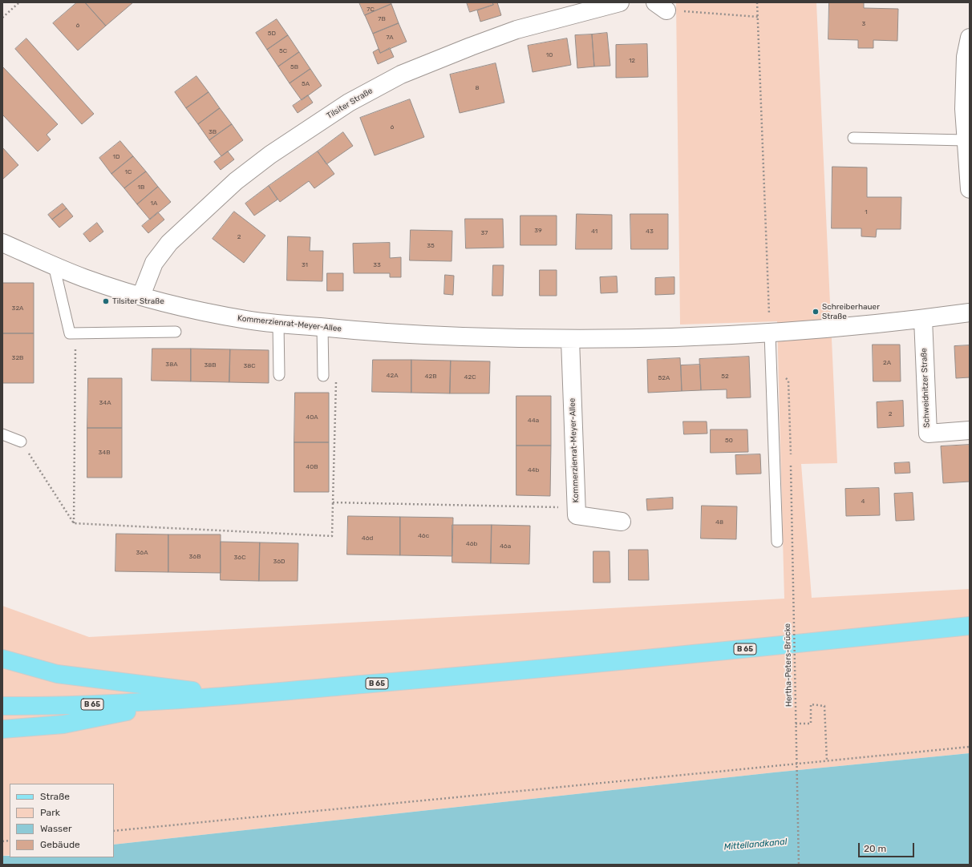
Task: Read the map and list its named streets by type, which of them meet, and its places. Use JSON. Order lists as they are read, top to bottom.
{
  "streets": {
    "main road": ["B 65"],
    "street": ["Tilsiter Straße", "Kommerzienrat-Meyer-Allee", "Schweidnitzer Straße"],
    "path": ["Hertha-Peters-Brücke"]
  },
  "crossings": [
    ["Tilsiter Straße", "Kommerzienrat-Meyer-Allee"],
    ["Kommerzienrat-Meyer-Allee", "Schweidnitzer Straße"]
  ],
  "water": ["Mittellandkanal"],
  "places": ["Tilsiter Straße", "Schreiberhauer Straße"],
  "house_numbers": [
    "7C",
    "7B",
    "3",
    "6",
    "5D",
    "7A",
    "5C",
    "10",
    "12",
    "5B",
    "5A",
    "8",
    "6",
    "3B",
    "1D",
    "1C",
    "1B",
    "1A",
    "1",
    "39",
    "41",
    "43",
    "37",
    "2",
    "35",
    "31",
    "33",
    "32A",
    "32B",
    "2A",
    "38A",
    "38B",
    "38C",
    "42A",
    "42B",
    "52",
    "42C",
    "52A",
    "34A",
    "2",
    "40A",
    "44a",
    "50",
    "34B",
    "40B",
    "44b",
    "4",
    "48",
    "46c",
    "46d",
    "46b",
    "46a",
    "36A",
    "36B",
    "36C",
    "36D"
  ],
  "legend": [
    "Straße",
    "Park",
    "Wasser",
    "Gebäude"
  ],
  "scale_bar": "20 m"
}
